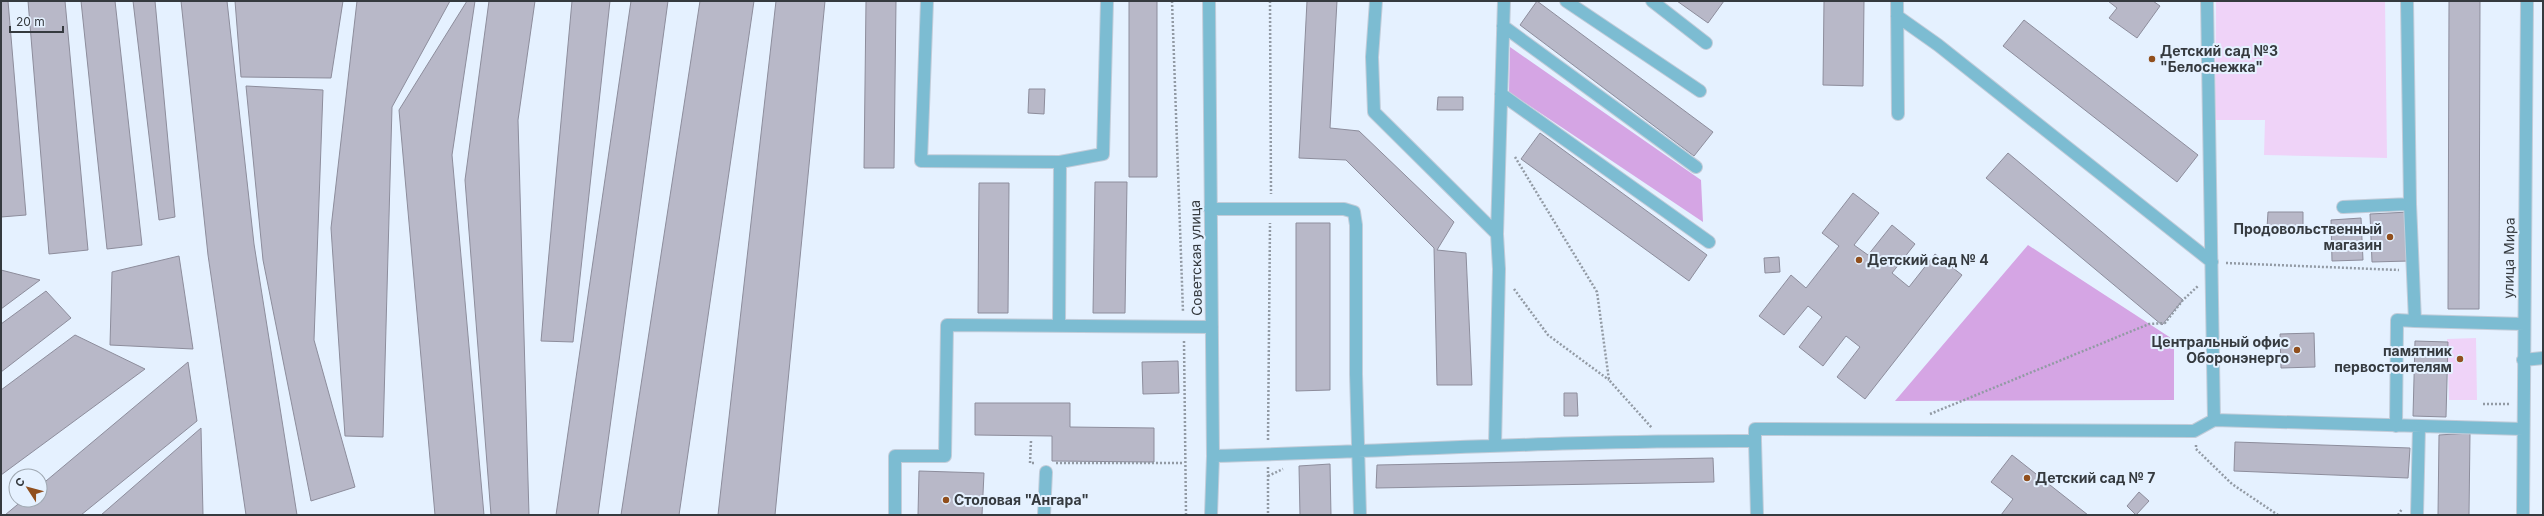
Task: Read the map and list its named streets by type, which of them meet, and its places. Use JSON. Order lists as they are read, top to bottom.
{
  "streets": {
    "street": ["Советская улица", "улица Мира"]
  },
  "places": [
    "Детский сад №3 \"Белоснежка\"",
    "Продовольственный магазин",
    "Детский сад № 4",
    "Центральный офис Оборонэнерго",
    "памятник первостоителям",
    "Детский сад № 7",
    "Столовая \"Ангара\""
  ],
  "scale_bar": "20 m",
  "north": "top left"
}
